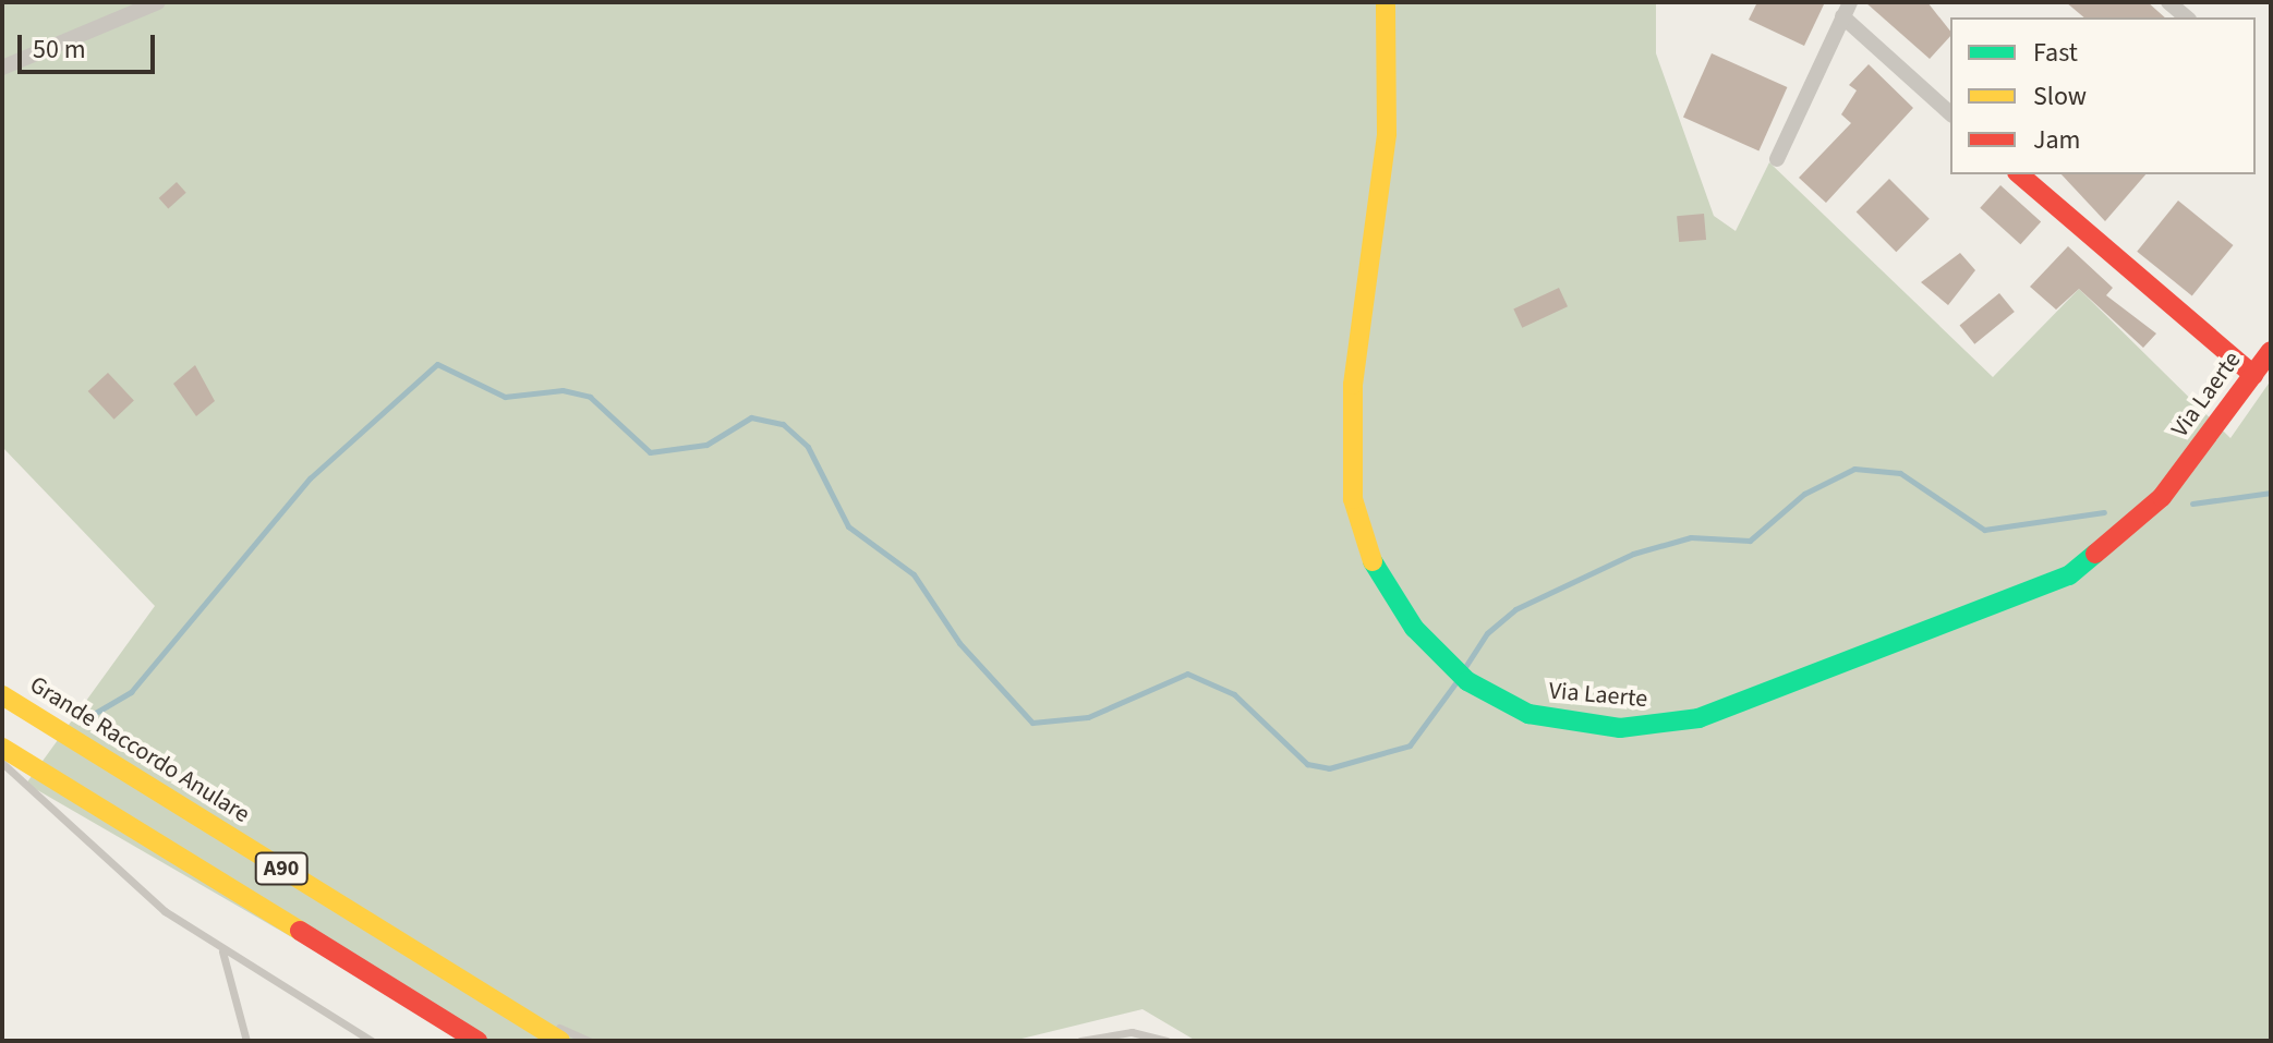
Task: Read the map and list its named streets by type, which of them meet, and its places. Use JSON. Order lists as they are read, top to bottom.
{
  "streets": {
    "main road": ["Via Laerte", "Grande Raccordo Anulare", "A90"]
  },
  "legend": ["Fast", "Slow", "Jam"],
  "scale_bar": "50 m"
}
